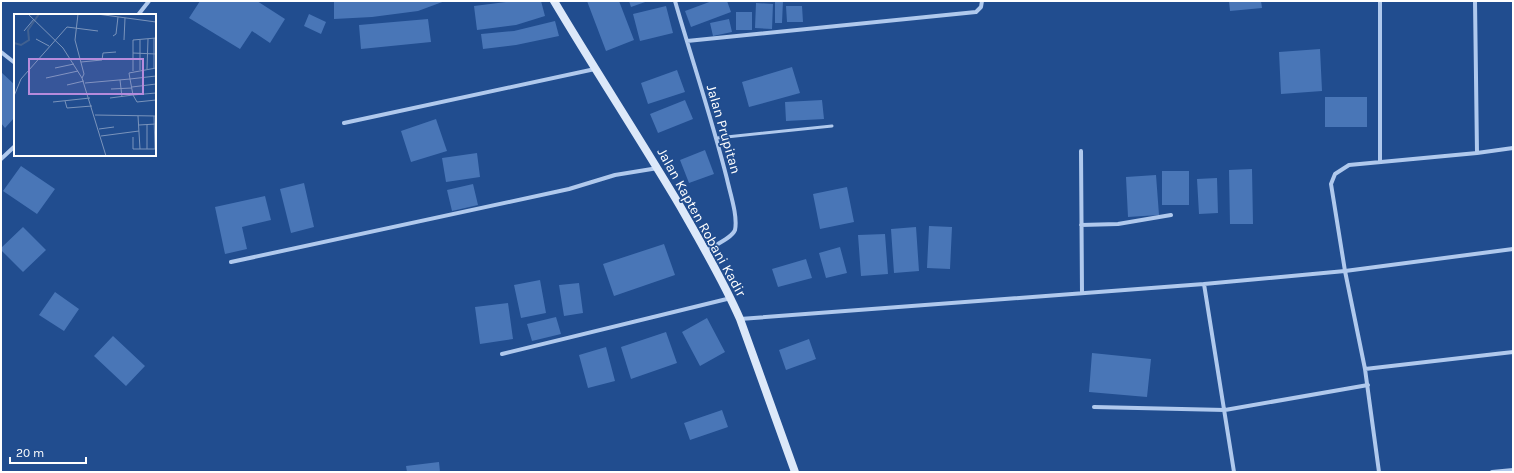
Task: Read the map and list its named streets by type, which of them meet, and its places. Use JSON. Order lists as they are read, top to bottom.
{
  "streets": {
    "main road": ["Jalan Kapten Robani Kadir"],
    "street": ["Jalan Prupitan"]
  },
  "crossings": [
    ["Jalan Prupitan", "Jalan Kapten Robani Kadir"]
  ],
  "scale_bar": "20 m"
}
